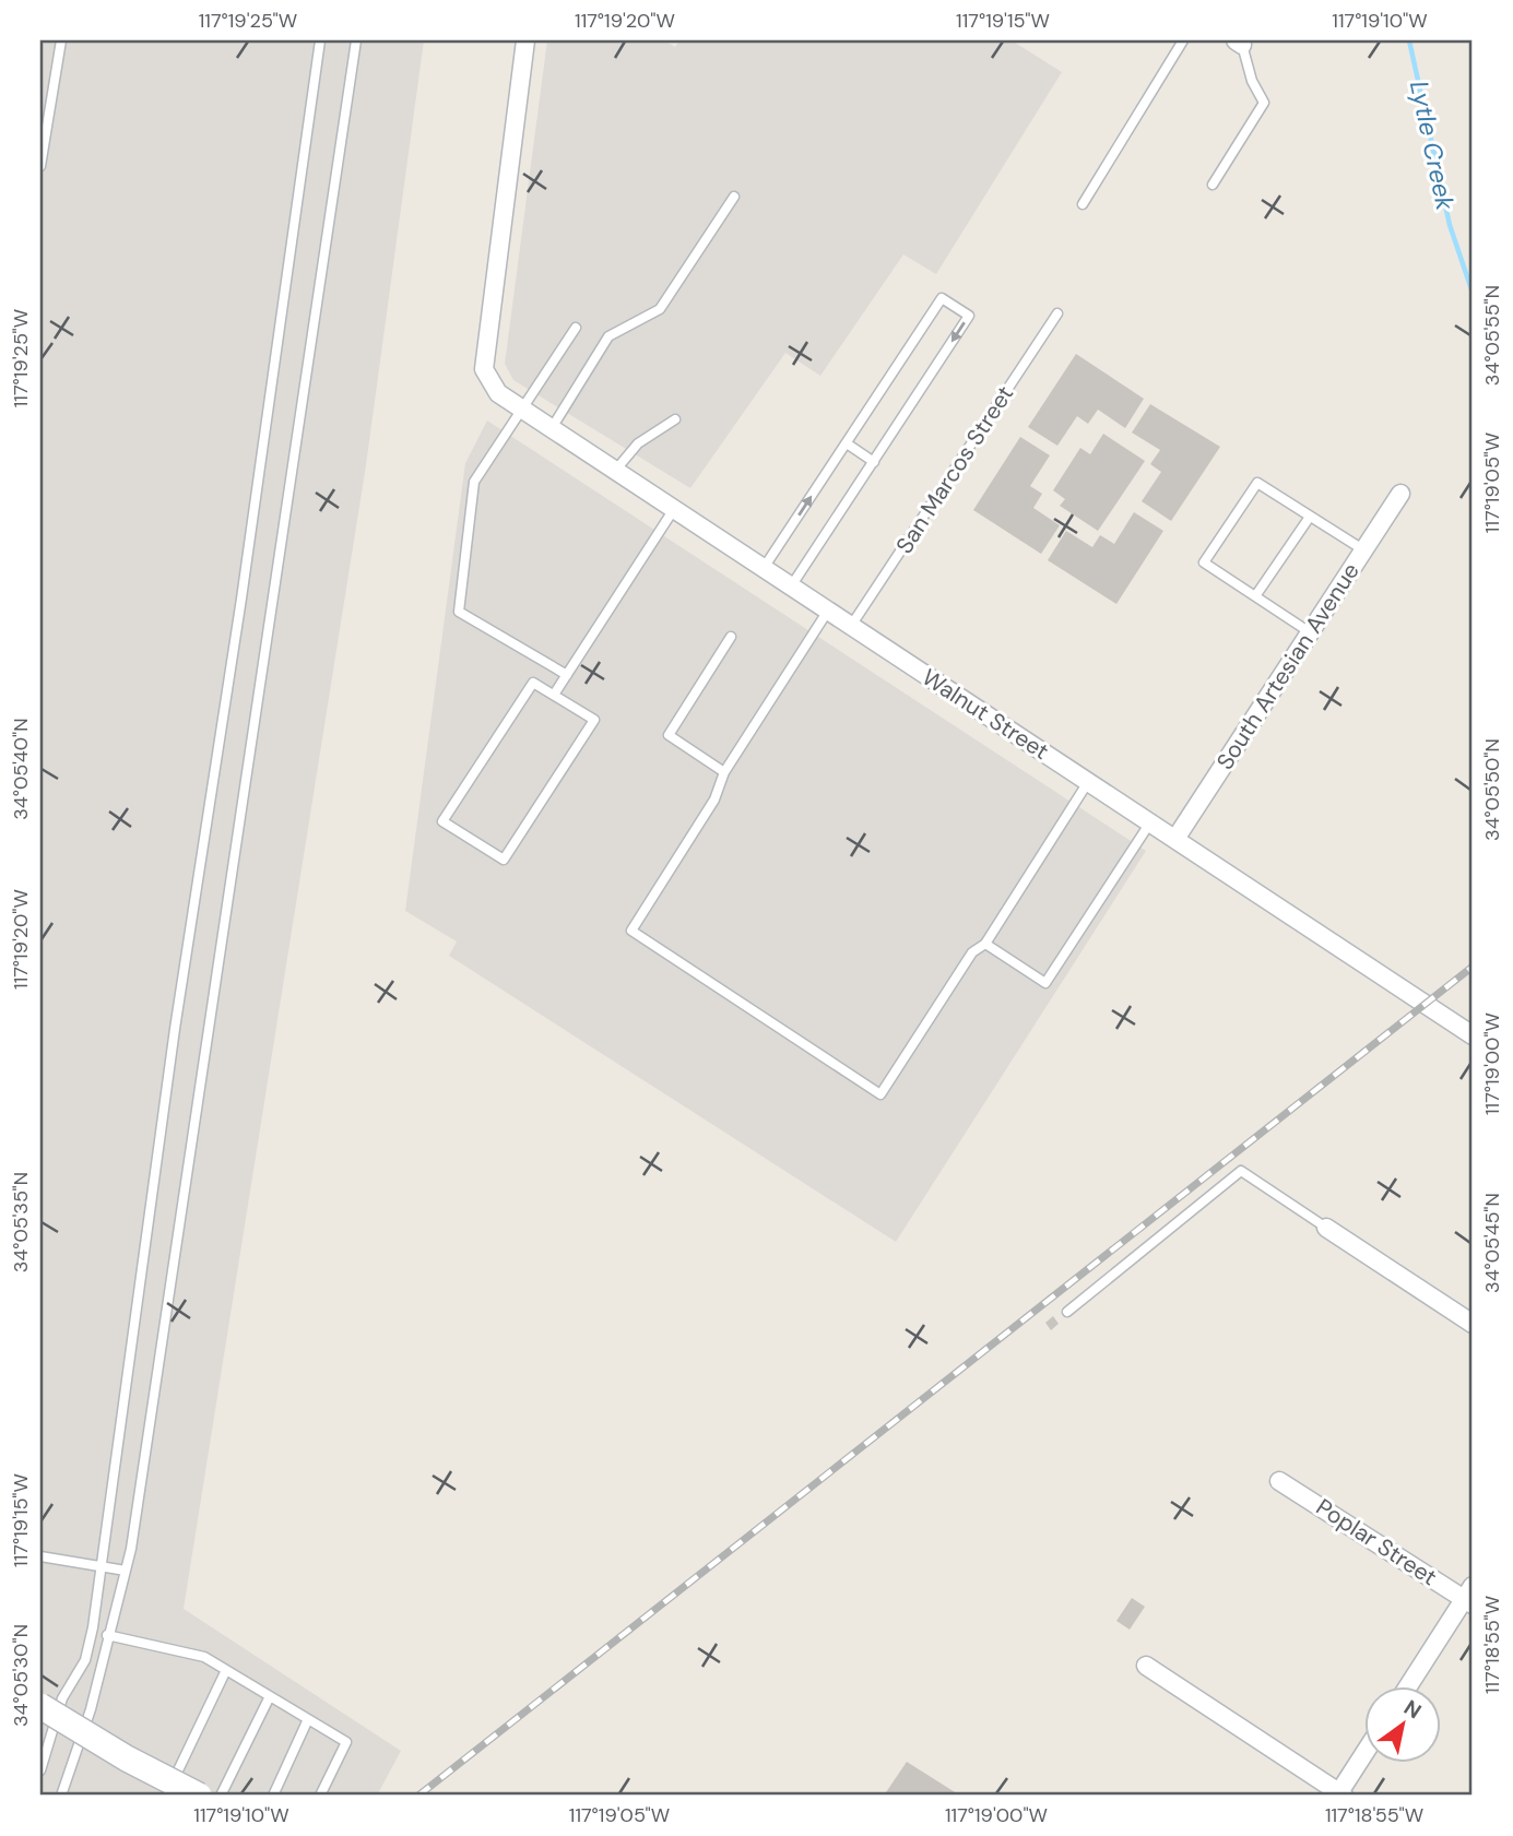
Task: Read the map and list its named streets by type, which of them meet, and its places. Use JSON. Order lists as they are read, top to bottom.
{
  "streets": {
    "street": ["South Artesian Avenue", "Walnut Street", "Poplar Street"],
    "lane": ["San Marcos Street"]
  },
  "crossings": [
    ["San Marcos Street", "Walnut Street"],
    ["South Artesian Avenue", "Walnut Street"]
  ],
  "water": ["Lytle Creek"],
  "north": "top right",
  "coordinates": [
    "117°19'25\"W",
    "117°19'20\"W",
    "117°19'15\"W",
    "117°19'10\"W",
    "34°05'55\"N",
    "117°19'05\"W",
    "34°05'40\"N",
    "34°05'50\"N",
    "117°19'00\"W",
    "34°05'35\"N",
    "34°05'45\"N",
    "117°18'55\"W",
    "34°05'30\"N"
  ]
}
